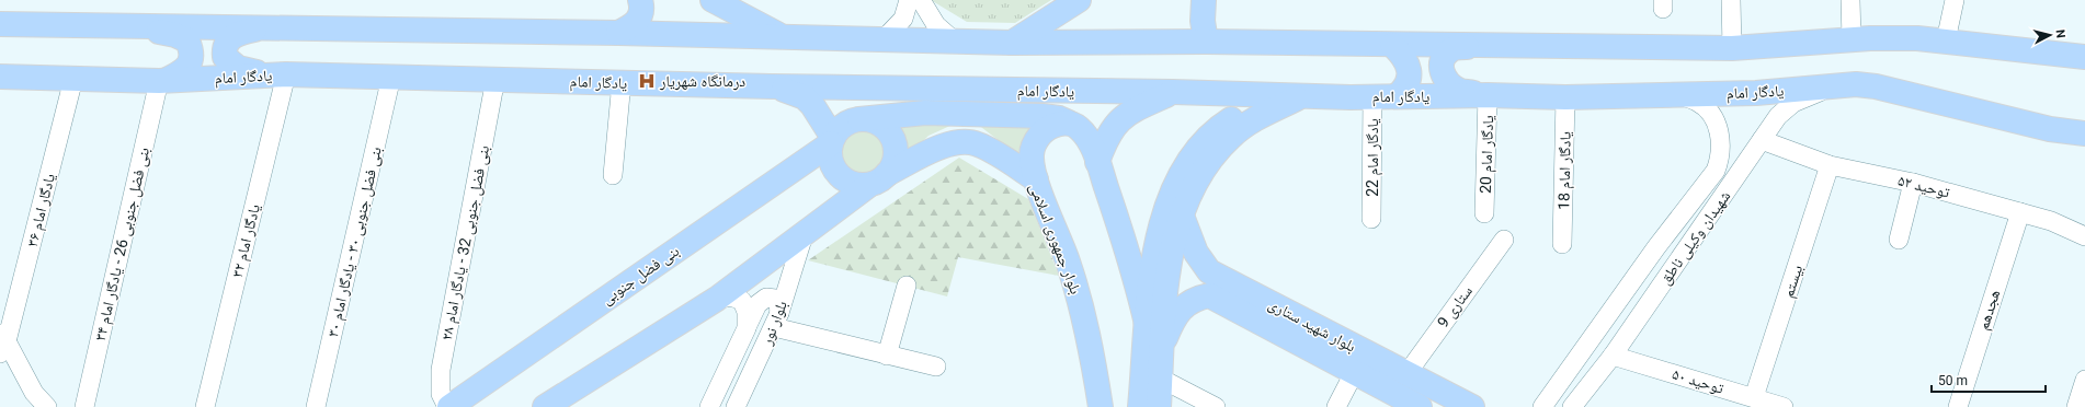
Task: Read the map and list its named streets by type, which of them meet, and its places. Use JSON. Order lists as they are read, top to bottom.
{
  "streets": {
    "main road": [
      "یادگار امام",
      "بلوار جمهوری اسلامی",
      "بنی فضل جنوبی",
      "بلوار شهید ستاری"
    ],
    "street": [
      "یادگار امام 20",
      "یادگار امام 22",
      "یادگار امام 18",
      "توحید ۵۲",
      "یادگار امام ۳۶",
      "شهیدان وکیلی ناطق",
      "یادگار امام ۳۲",
      "بنی فضل جنوبی ۳۰ - یادگار امام ۳۰",
      "بنی فضل جنوبی 32 - یادگار امام ۲۸",
      "بنی فضل جنوبی 26 - یادگار امام ۳۴",
      "بیستم",
      "ستاری 9",
      "هجدهم",
      "بلوار نور",
      "توحید ۵۰"
    ]
  },
  "crossings": [
    ["یادگار امام", "یادگار امام 20"],
    ["یادگار امام", "یادگار امام 22"],
    ["یادگار امام", "یادگار امام 18"],
    ["یادگار امام", "یادگار امام ۳۶"],
    ["یادگار امام", "شهیدان وکیلی ناطق"],
    ["یادگار امام", "یادگار امام ۳۲"],
    ["یادگار امام", "بنی فضل جنوبی ۳۰ - یادگار امام ۳۰"],
    ["یادگار امام", "بنی فضل جنوبی 32 - یادگار امام ۲۸"],
    ["یادگار امام", "بنی فضل جنوبی 26 - یادگار امام ۳۴"],
    ["توحید ۵۲", "شهیدان وکیلی ناطق"],
    ["توحید ۵۲", "بیستم"],
    ["توحید ۵۲", "هجدهم"],
    ["شهیدان وکیلی ناطق", "توحید ۵۰"],
    ["بلوار جمهوری اسلامی", "بنی فضل جنوبی"],
    ["بنی فضل جنوبی 32 - یادگار امام ۲۸", "بنی فضل جنوبی"],
    ["بیستم", "توحید ۵۰"],
    ["ستاری 9", "بلوار شهید ستاری"]
  ],
  "places": {
    "hospital": ["درمانگاه شهریار"]
  },
  "scale_bar": "50 m",
  "north": "right"
}
